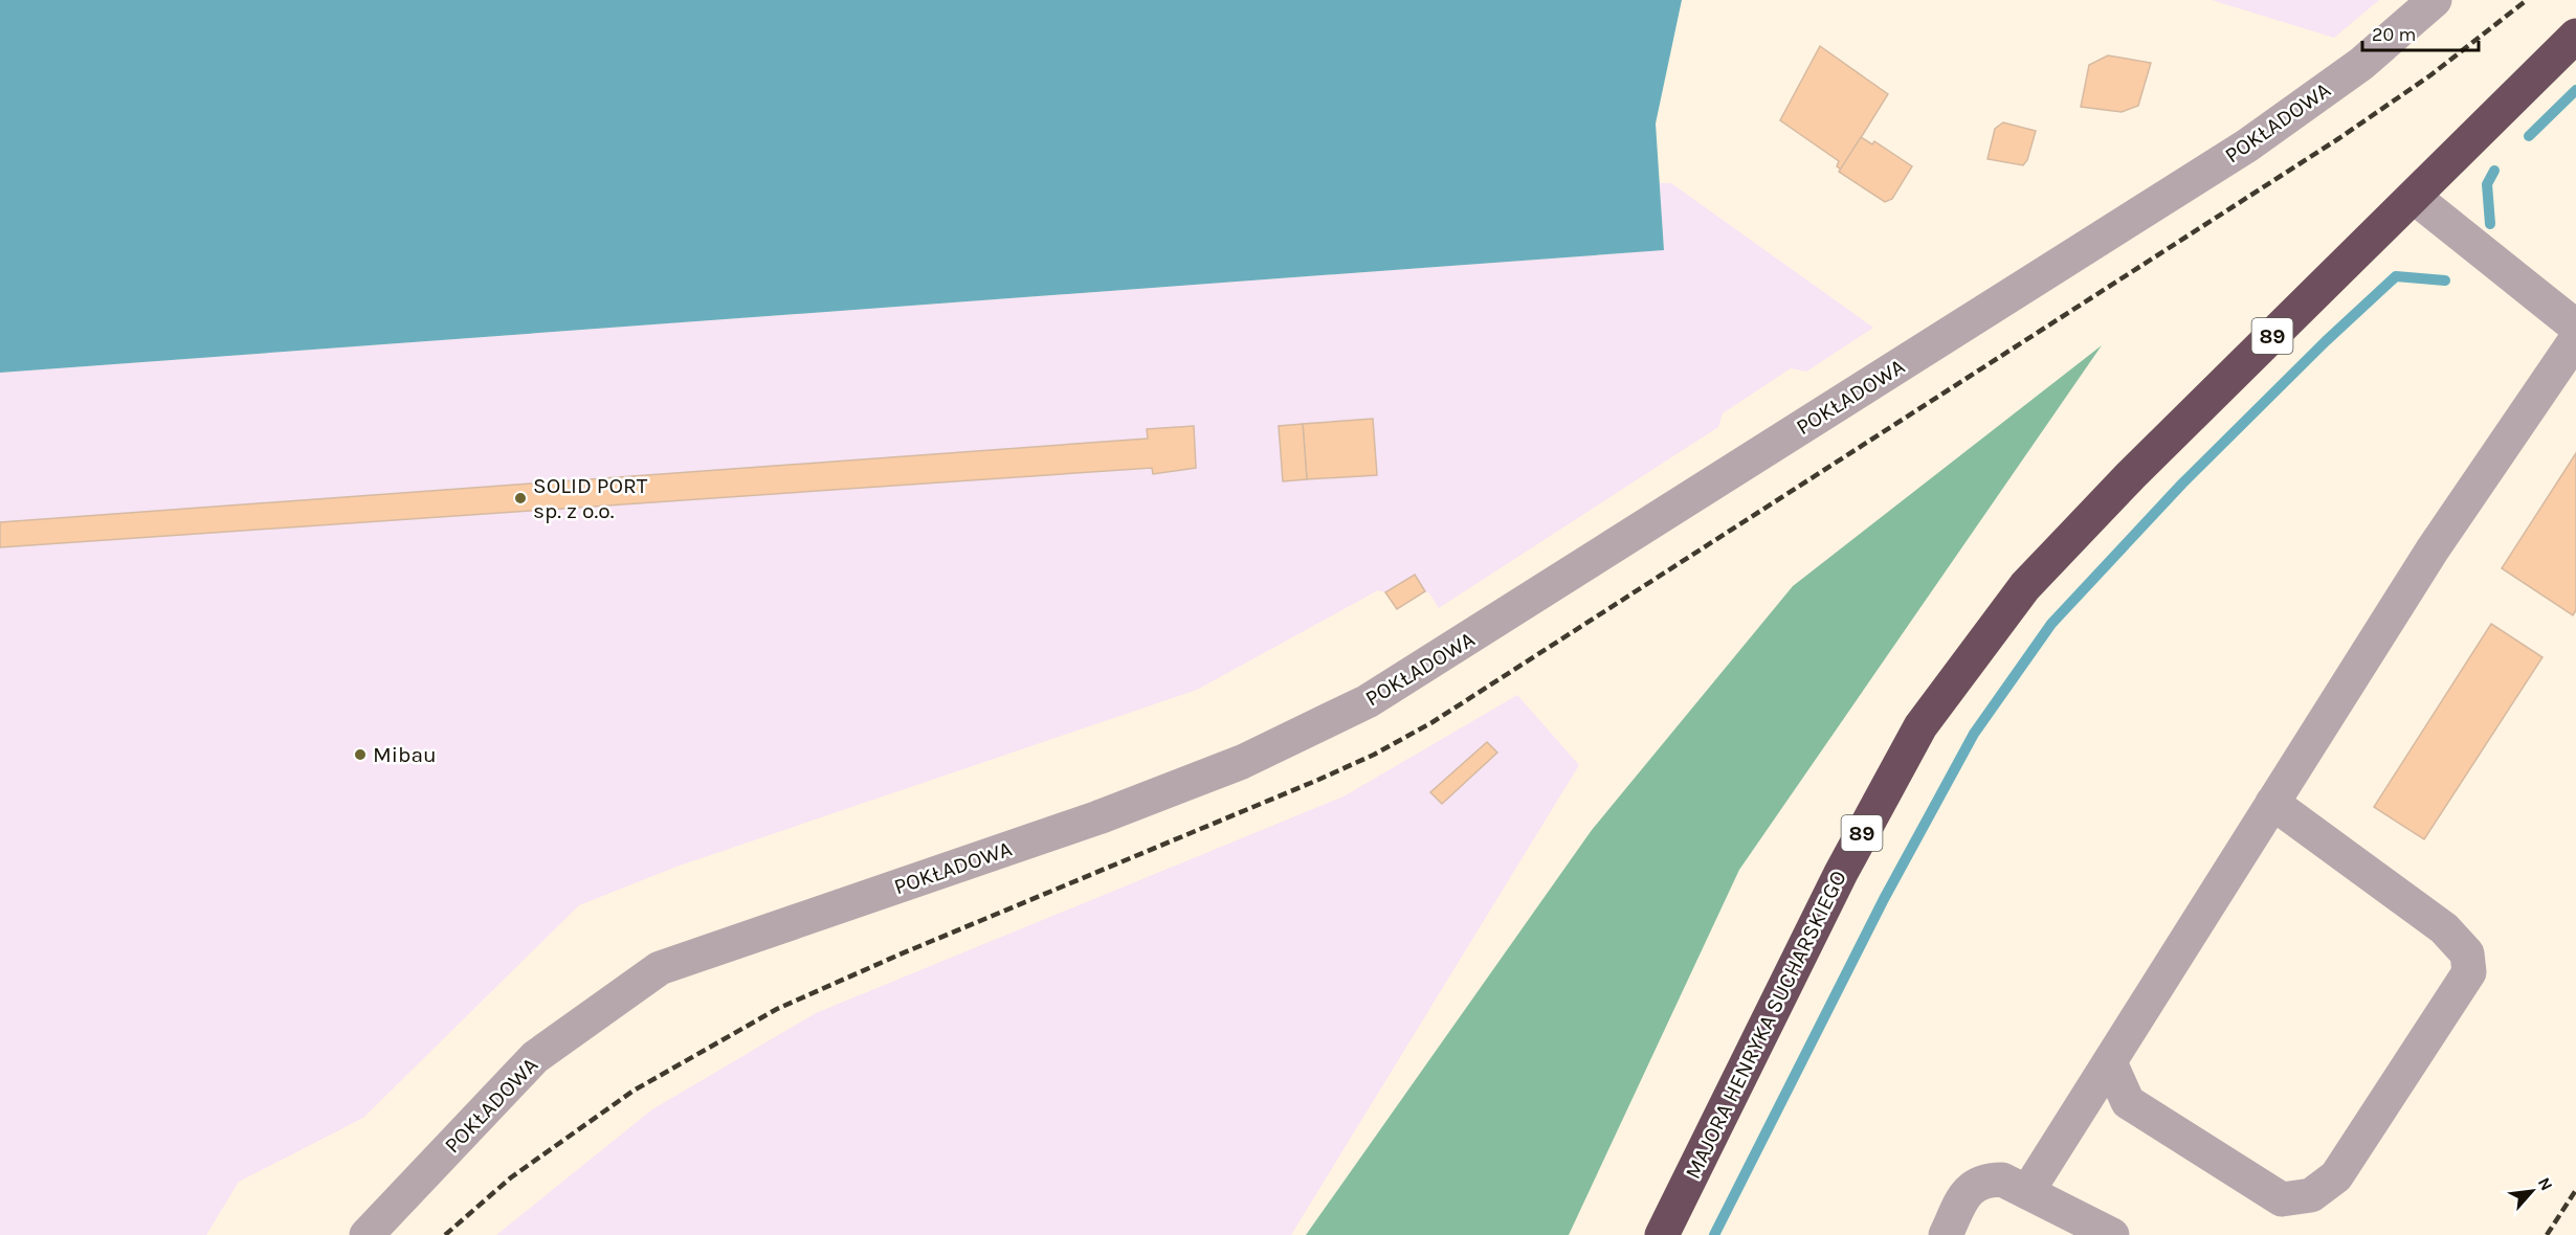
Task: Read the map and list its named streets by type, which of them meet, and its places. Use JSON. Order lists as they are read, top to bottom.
{
  "streets": {
    "highway": ["89", "MAJORA HENRYKA SUCHARSKIEGO"],
    "street": ["POKŁADOWA"]
  },
  "places": ["SOLID PORT sp. z o.o.", "Mibau"],
  "scale_bar": "20 m",
  "north": "top right"
}
